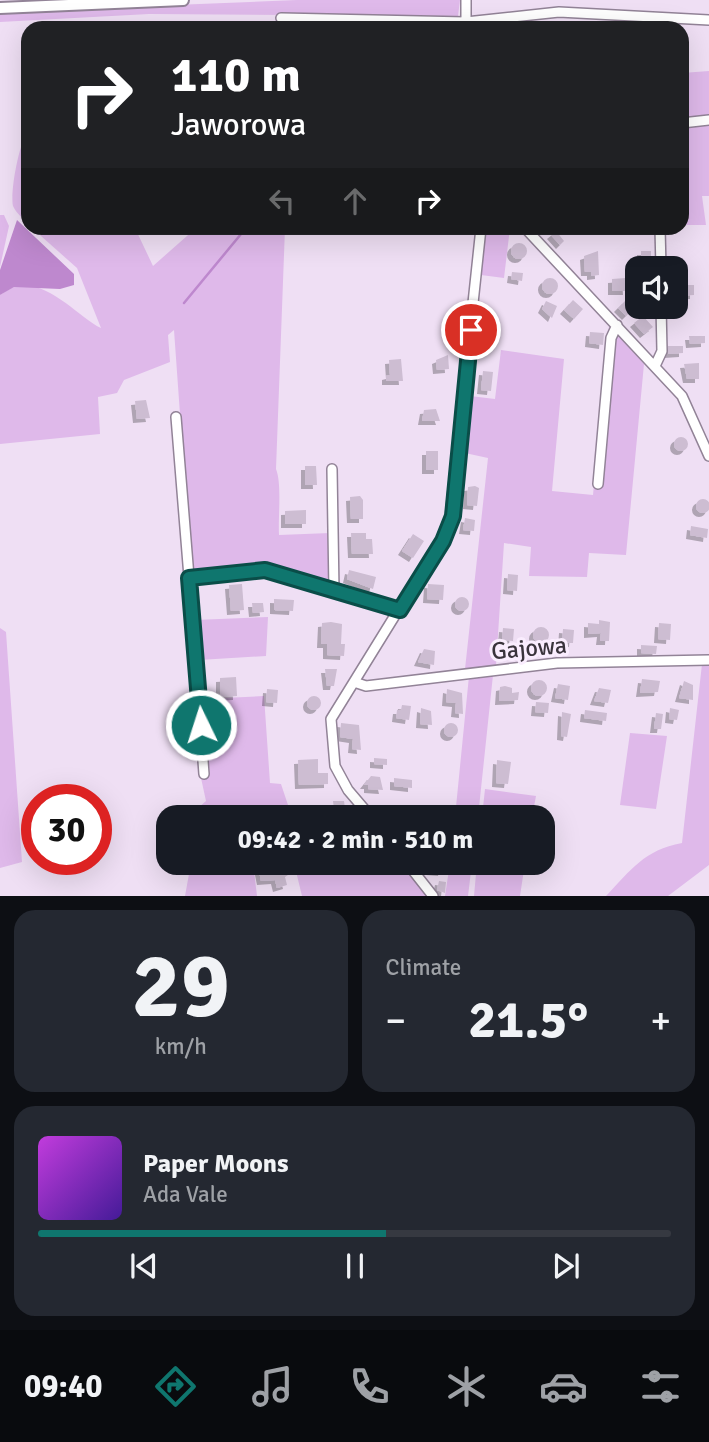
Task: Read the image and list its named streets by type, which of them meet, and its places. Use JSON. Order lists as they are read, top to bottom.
{
  "streets": {
    "street": ["Gajowa"]
  },
  "page": {
    "turn": ["110 m", "Jaworowa"],
    "limit": "30",
    "trip": "09:42 · 2 min · 510 m",
    "tile": [
      ["29", "km/h"],
      "Climate"
    ],
    "heat": ["−", "21.5°", "+"],
    "song": ["Paper Moons", "Ada Vale"],
    "tabs": "09:40"
  }
}
